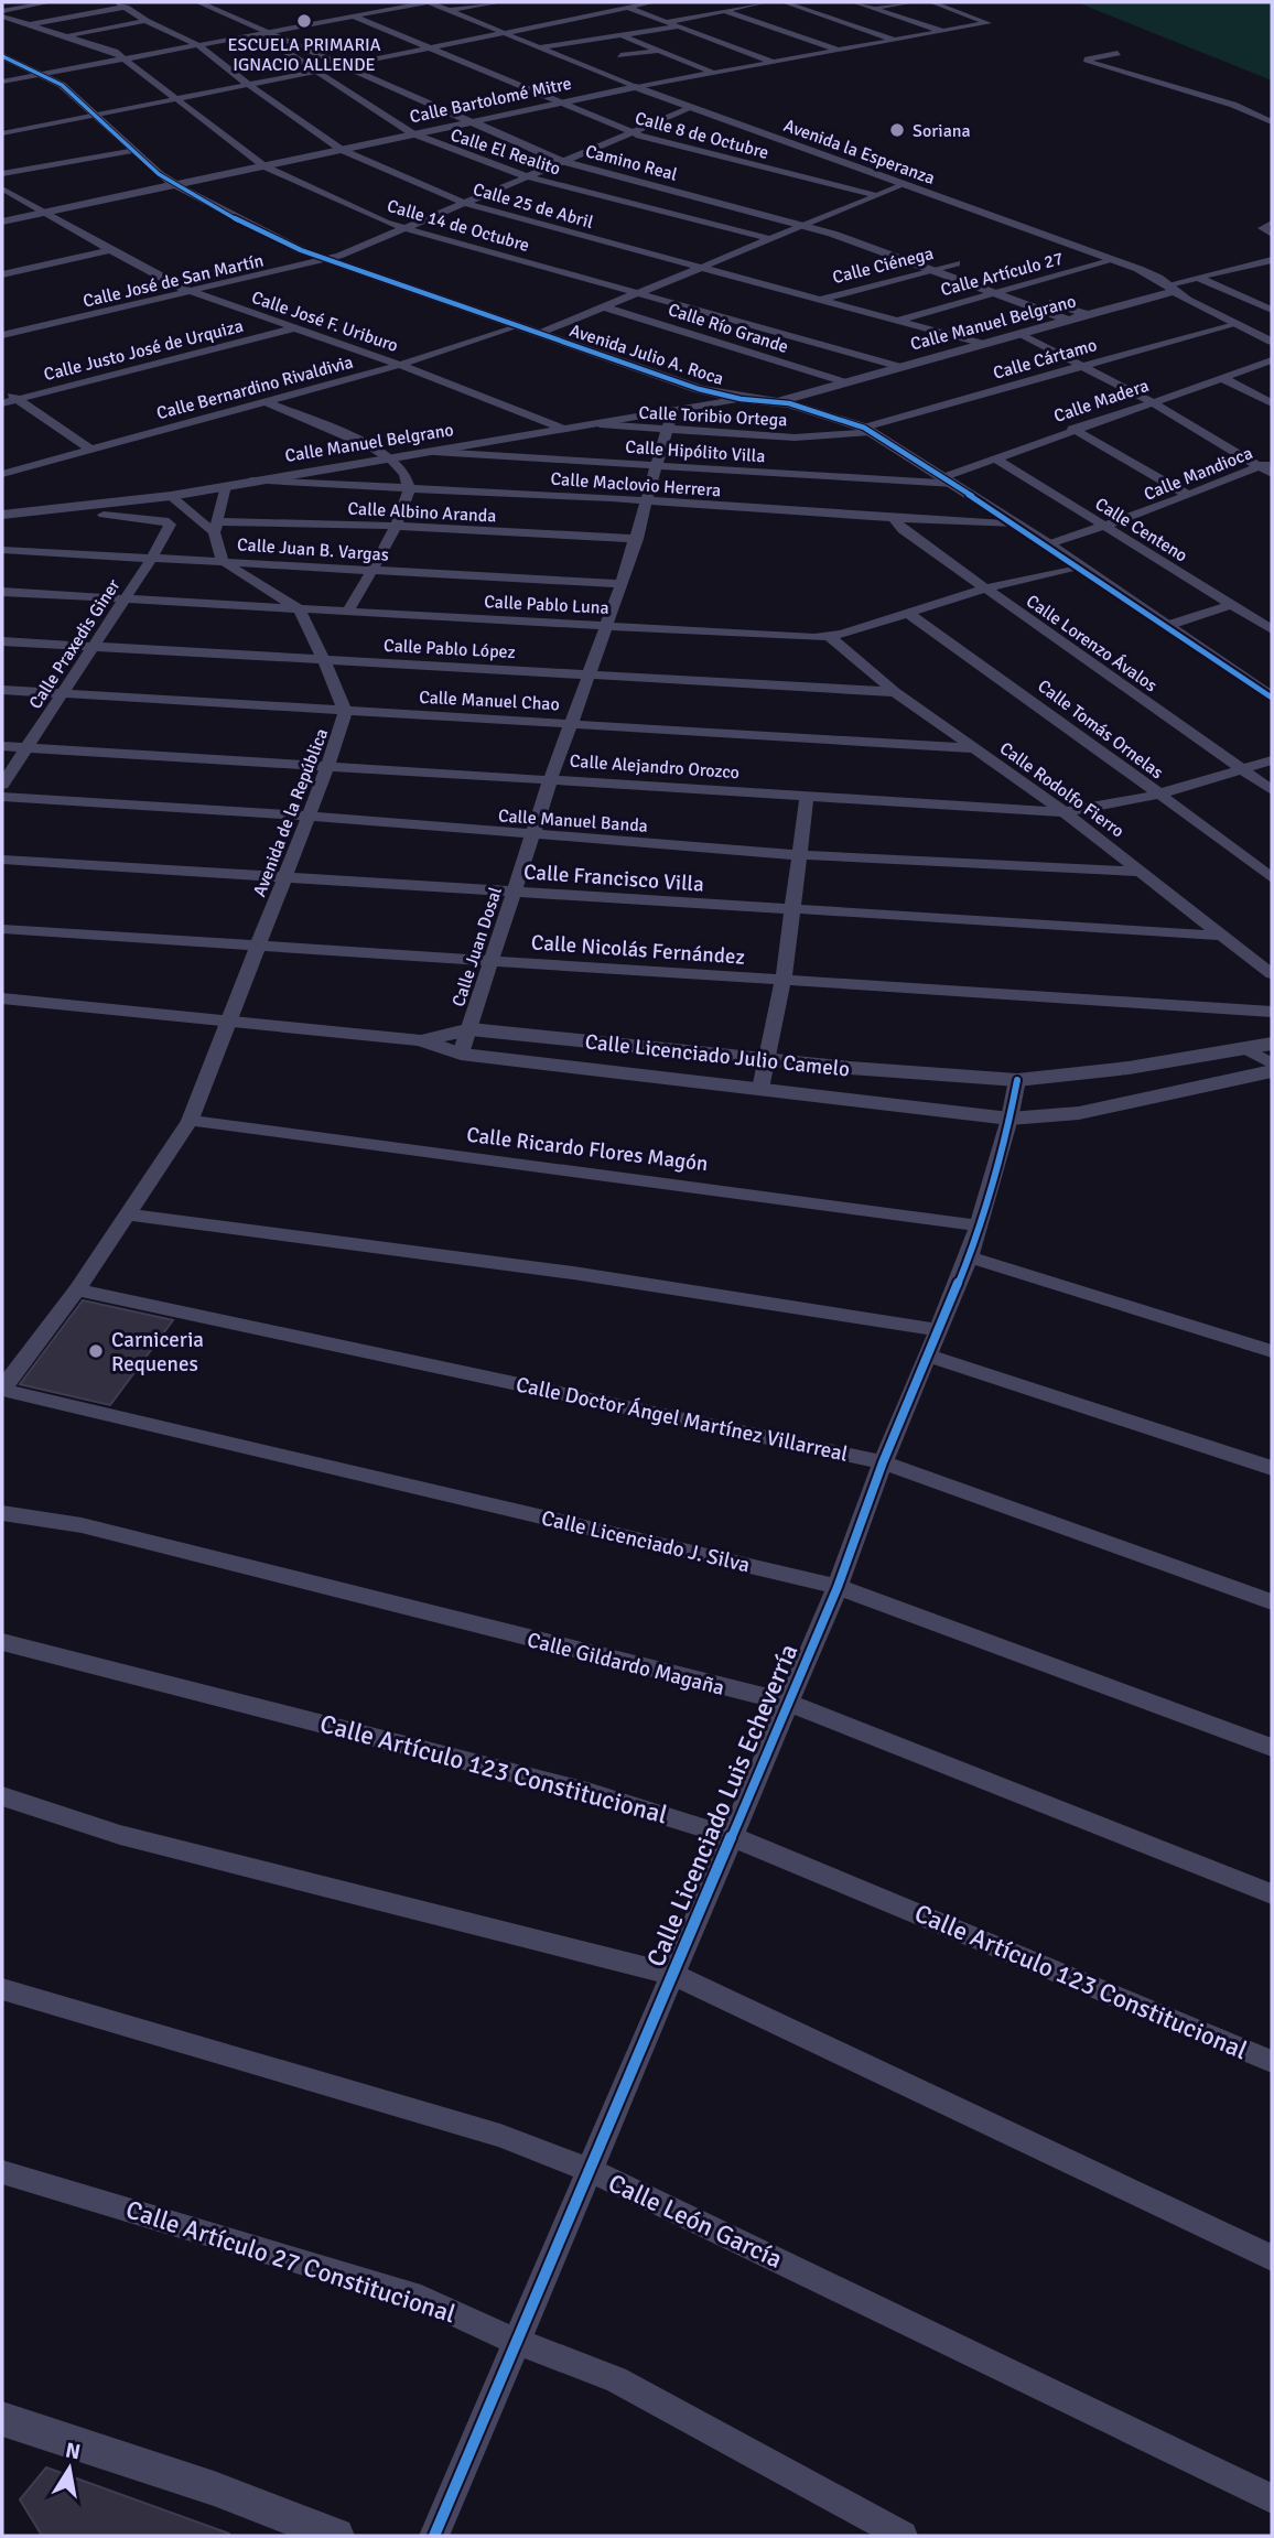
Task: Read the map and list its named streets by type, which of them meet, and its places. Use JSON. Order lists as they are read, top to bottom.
{
  "streets": {
    "street": [
      "Calle Bartolomé Mitre",
      "Calle 8 de Octubre",
      "Calle El Realito",
      "Avenida la Esperanza",
      "Camino Real",
      "Calle 25 de Abril",
      "Calle 14 de Octubre",
      "Calle Ciénega",
      "Calle Artículo 27",
      "Calle José de San Martín",
      "Calle José F. Uriburo",
      "Calle Manuel Belgrano",
      "Calle Río Grande",
      "Calle Justo José de Urquiza",
      "Avenida Julio A. Roca",
      "Calle Cártamo",
      "Calle Bernardino Rivaldivia",
      "Calle Madera",
      "Calle Toribio Ortega",
      "Calle Hipólito Villa",
      "Calle Mandioca",
      "Calle Maclovio Herrera",
      "Calle Albino Aranda",
      "Calle Centeno",
      "Calle Juan B. Vargas",
      "Calle Pablo Luna",
      "Calle Lorenzo Ávalos",
      "Calle Praxedis Giner",
      "Calle Pablo López",
      "Calle Manuel Chao",
      "Calle Tomás Ornelas",
      "Calle Alejandro Orozco",
      "Calle Rodolfo Fierro",
      "Avenida de la República",
      "Calle Manuel Banda",
      "Calle Francisco Villa",
      "Calle Juan Dosal",
      "Calle Nicolás Fernández",
      "Calle Licenciado Julio Camelo",
      "Calle Ricardo Flores Magón",
      "Calle Doctor Ángel Martínez Villarreal",
      "Calle Licenciado J. Silva",
      "Calle Gildardo Magaña",
      "Calle Artículo 123 Constitucional",
      "Calle Licenciado Luis Echeverría",
      "Calle León García",
      "Calle Artículo 27 Constitucional"
    ]
  },
  "crossings": [
    ["Calle Bartolomé Mitre", "Calle 8 de Octubre"],
    ["Calle Bartolomé Mitre", "Calle El Realito"],
    ["Calle Bartolomé Mitre", "Avenida la Esperanza"],
    ["Calle Bartolomé Mitre", "Camino Real"],
    ["Calle Bartolomé Mitre", "Calle 25 de Abril"],
    ["Calle Bartolomé Mitre", "Calle 14 de Octubre"],
    ["Calle Bartolomé Mitre", "Calle José F. Uriburo"],
    ["Calle Bartolomé Mitre", "Avenida Julio A. Roca"],
    ["Calle 8 de Octubre", "Calle José de San Martín"],
    ["Calle El Realito", "Camino Real"],
    ["Calle El Realito", "Calle José de San Martín"],
    ["Avenida la Esperanza", "Calle Artículo 27"],
    ["Avenida la Esperanza", "Calle José de San Martín"],
    ["Avenida la Esperanza", "Calle Manuel Belgrano"],
    ["Avenida la Esperanza", "Calle Cártamo"],
    ["Camino Real", "Calle Ciénega"],
    ["Camino Real", "Calle Artículo 27"],
    ["Camino Real", "Calle José de San Martín"],
    ["Camino Real", "Calle Manuel Belgrano"],
    ["Calle 25 de Abril", "Calle Ciénega"],
    ["Calle 25 de Abril", "Calle Artículo 27"],
    ["Calle 25 de Abril", "Calle José de San Martín"],
    ["Calle 25 de Abril", "Calle Manuel Belgrano"],
    ["Calle 14 de Octubre", "Calle José de San Martín"],
    ["Calle 14 de Octubre", "Calle Manuel Belgrano"],
    ["Calle José de San Martín", "Calle José F. Uriburo"],
    ["Calle José de San Martín", "Avenida Julio A. Roca"],
    ["Calle José F. Uriburo", "Calle Manuel Belgrano"],
    ["Calle José F. Uriburo", "Calle Justo José de Urquiza"],
    ["Calle José F. Uriburo", "Calle Bernardino Rivaldivia"],
    ["Calle Manuel Belgrano", "Calle Río Grande"],
    ["Calle Manuel Belgrano", "Avenida Julio A. Roca"],
    ["Calle Manuel Belgrano", "Calle Toribio Ortega"],
    ["Calle Manuel Belgrano", "Calle Hipólito Villa"],
    ["Calle Manuel Belgrano", "Calle Maclovio Herrera"],
    ["Calle Manuel Belgrano", "Calle Juan Dosal"],
    ["Avenida Julio A. Roca", "Calle Cártamo"],
    ["Avenida Julio A. Roca", "Calle Bernardino Rivaldivia"],
    ["Avenida Julio A. Roca", "Calle Madera"],
    ["Avenida Julio A. Roca", "Calle Toribio Ortega"],
    ["Avenida Julio A. Roca", "Calle Hipólito Villa"],
    ["Avenida Julio A. Roca", "Calle Mandioca"],
    ["Avenida Julio A. Roca", "Calle Maclovio Herrera"],
    ["Avenida Julio A. Roca", "Calle Pablo Luna"],
    ["Calle Cártamo", "Calle Toribio Ortega"],
    ["Calle Madera", "Calle Hipólito Villa"],
    ["Calle Madera", "Calle Centeno"],
    ["Calle Toribio Ortega", "Calle Juan Dosal"],
    ["Calle Hipólito Villa", "Calle Juan Dosal"],
    ["Calle Mandioca", "Calle Centeno"],
    ["Calle Maclovio Herrera", "Calle Lorenzo Ávalos"],
    ["Calle Maclovio Herrera", "Calle Juan Dosal"],
    ["Calle Albino Aranda", "Calle Juan Dosal"],
    ["Calle Juan B. Vargas", "Calle Praxedis Giner"],
    ["Calle Juan B. Vargas", "Calle Juan Dosal"],
    ["Calle Pablo Luna", "Calle Lorenzo Ávalos"],
    ["Calle Pablo Luna", "Calle Praxedis Giner"],
    ["Calle Pablo Luna", "Calle Tomás Ornelas"],
    ["Calle Pablo Luna", "Calle Rodolfo Fierro"],
    ["Calle Pablo Luna", "Avenida de la República"],
    ["Calle Pablo Luna", "Calle Juan Dosal"],
    ["Calle Lorenzo Ávalos", "Calle Alejandro Orozco"],
    ["Calle Praxedis Giner", "Calle Pablo López"],
    ["Calle Praxedis Giner", "Calle Manuel Chao"],
    ["Calle Praxedis Giner", "Calle Alejandro Orozco"],
    ["Calle Pablo López", "Calle Rodolfo Fierro"],
    ["Calle Pablo López", "Avenida de la República"],
    ["Calle Pablo López", "Calle Juan Dosal"],
    ["Calle Manuel Chao", "Calle Rodolfo Fierro"],
    ["Calle Manuel Chao", "Avenida de la República"],
    ["Calle Manuel Chao", "Calle Juan Dosal"],
    ["Calle Tomás Ornelas", "Calle Alejandro Orozco"],
    ["Calle Alejandro Orozco", "Calle Rodolfo Fierro"],
    ["Calle Alejandro Orozco", "Avenida de la República"],
    ["Calle Alejandro Orozco", "Calle Juan Dosal"],
    ["Calle Rodolfo Fierro", "Calle Manuel Banda"],
    ["Calle Rodolfo Fierro", "Calle Francisco Villa"],
    ["Avenida de la República", "Calle Manuel Banda"],
    ["Avenida de la República", "Calle Francisco Villa"],
    ["Avenida de la República", "Calle Nicolás Fernández"],
    ["Avenida de la República", "Calle Licenciado Julio Camelo"],
    ["Avenida de la República", "Calle Ricardo Flores Magón"],
    ["Avenida de la República", "Calle Doctor Ángel Martínez Villarreal"],
    ["Avenida de la República", "Calle Licenciado J. Silva"],
    ["Calle Manuel Banda", "Calle Juan Dosal"],
    ["Calle Francisco Villa", "Calle Juan Dosal"],
    ["Calle Juan Dosal", "Calle Nicolás Fernández"],
    ["Calle Juan Dosal", "Calle Licenciado Julio Camelo"],
    ["Calle Licenciado Julio Camelo", "Calle Licenciado Luis Echeverría"],
    ["Calle Ricardo Flores Magón", "Calle Licenciado Luis Echeverría"],
    ["Calle Doctor Ángel Martínez Villarreal", "Calle Licenciado Luis Echeverría"],
    ["Calle Licenciado J. Silva", "Calle Licenciado Luis Echeverría"],
    ["Calle Gildardo Magaña", "Calle Licenciado Luis Echeverría"],
    ["Calle Artículo 123 Constitucional", "Calle Licenciado Luis Echeverría"],
    ["Calle Licenciado Luis Echeverría", "Calle León García"],
    ["Calle Licenciado Luis Echeverría", "Calle Artículo 27 Constitucional"]
  ],
  "places": ["ESCUELA PRIMARIA IGNACIO ALLENDE", "Soriana", "Carniceria Requenes"],
  "north": "top"
}
